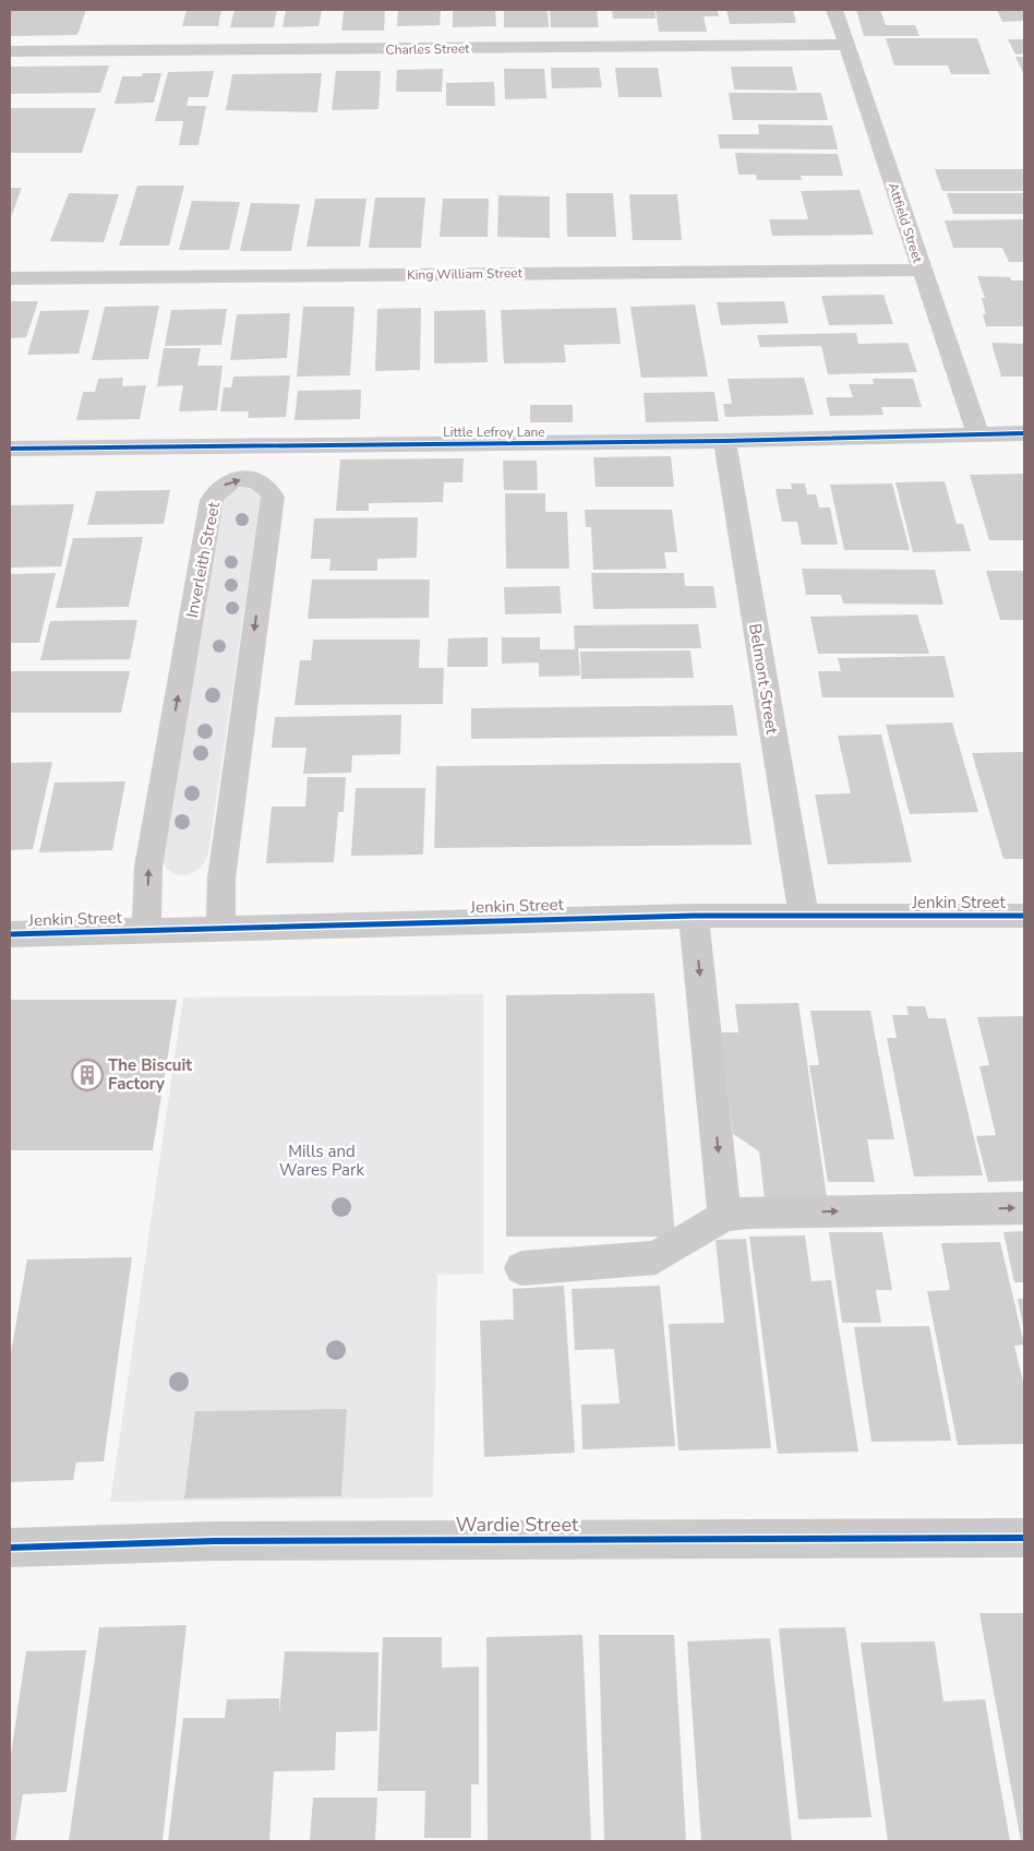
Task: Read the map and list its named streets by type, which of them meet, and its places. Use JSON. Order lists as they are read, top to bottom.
{
  "streets": {
    "street": [
      "Charles Street",
      "Attfield Street",
      "King William Street",
      "Little Lefroy Lane",
      "Inverleith Street",
      "Belmont Street",
      "Jenkin Street",
      "Wardie Street"
    ]
  },
  "crossings": [
    ["Charles Street", "Attfield Street"],
    ["Attfield Street", "King William Street"],
    ["Attfield Street", "Little Lefroy Lane"],
    ["Little Lefroy Lane", "Belmont Street"],
    ["Inverleith Street", "Jenkin Street"],
    ["Belmont Street", "Jenkin Street"]
  ],
  "parks": ["Mills and Wares Park"],
  "places": {
    "building": ["The Biscuit Factory"]
  }
}
